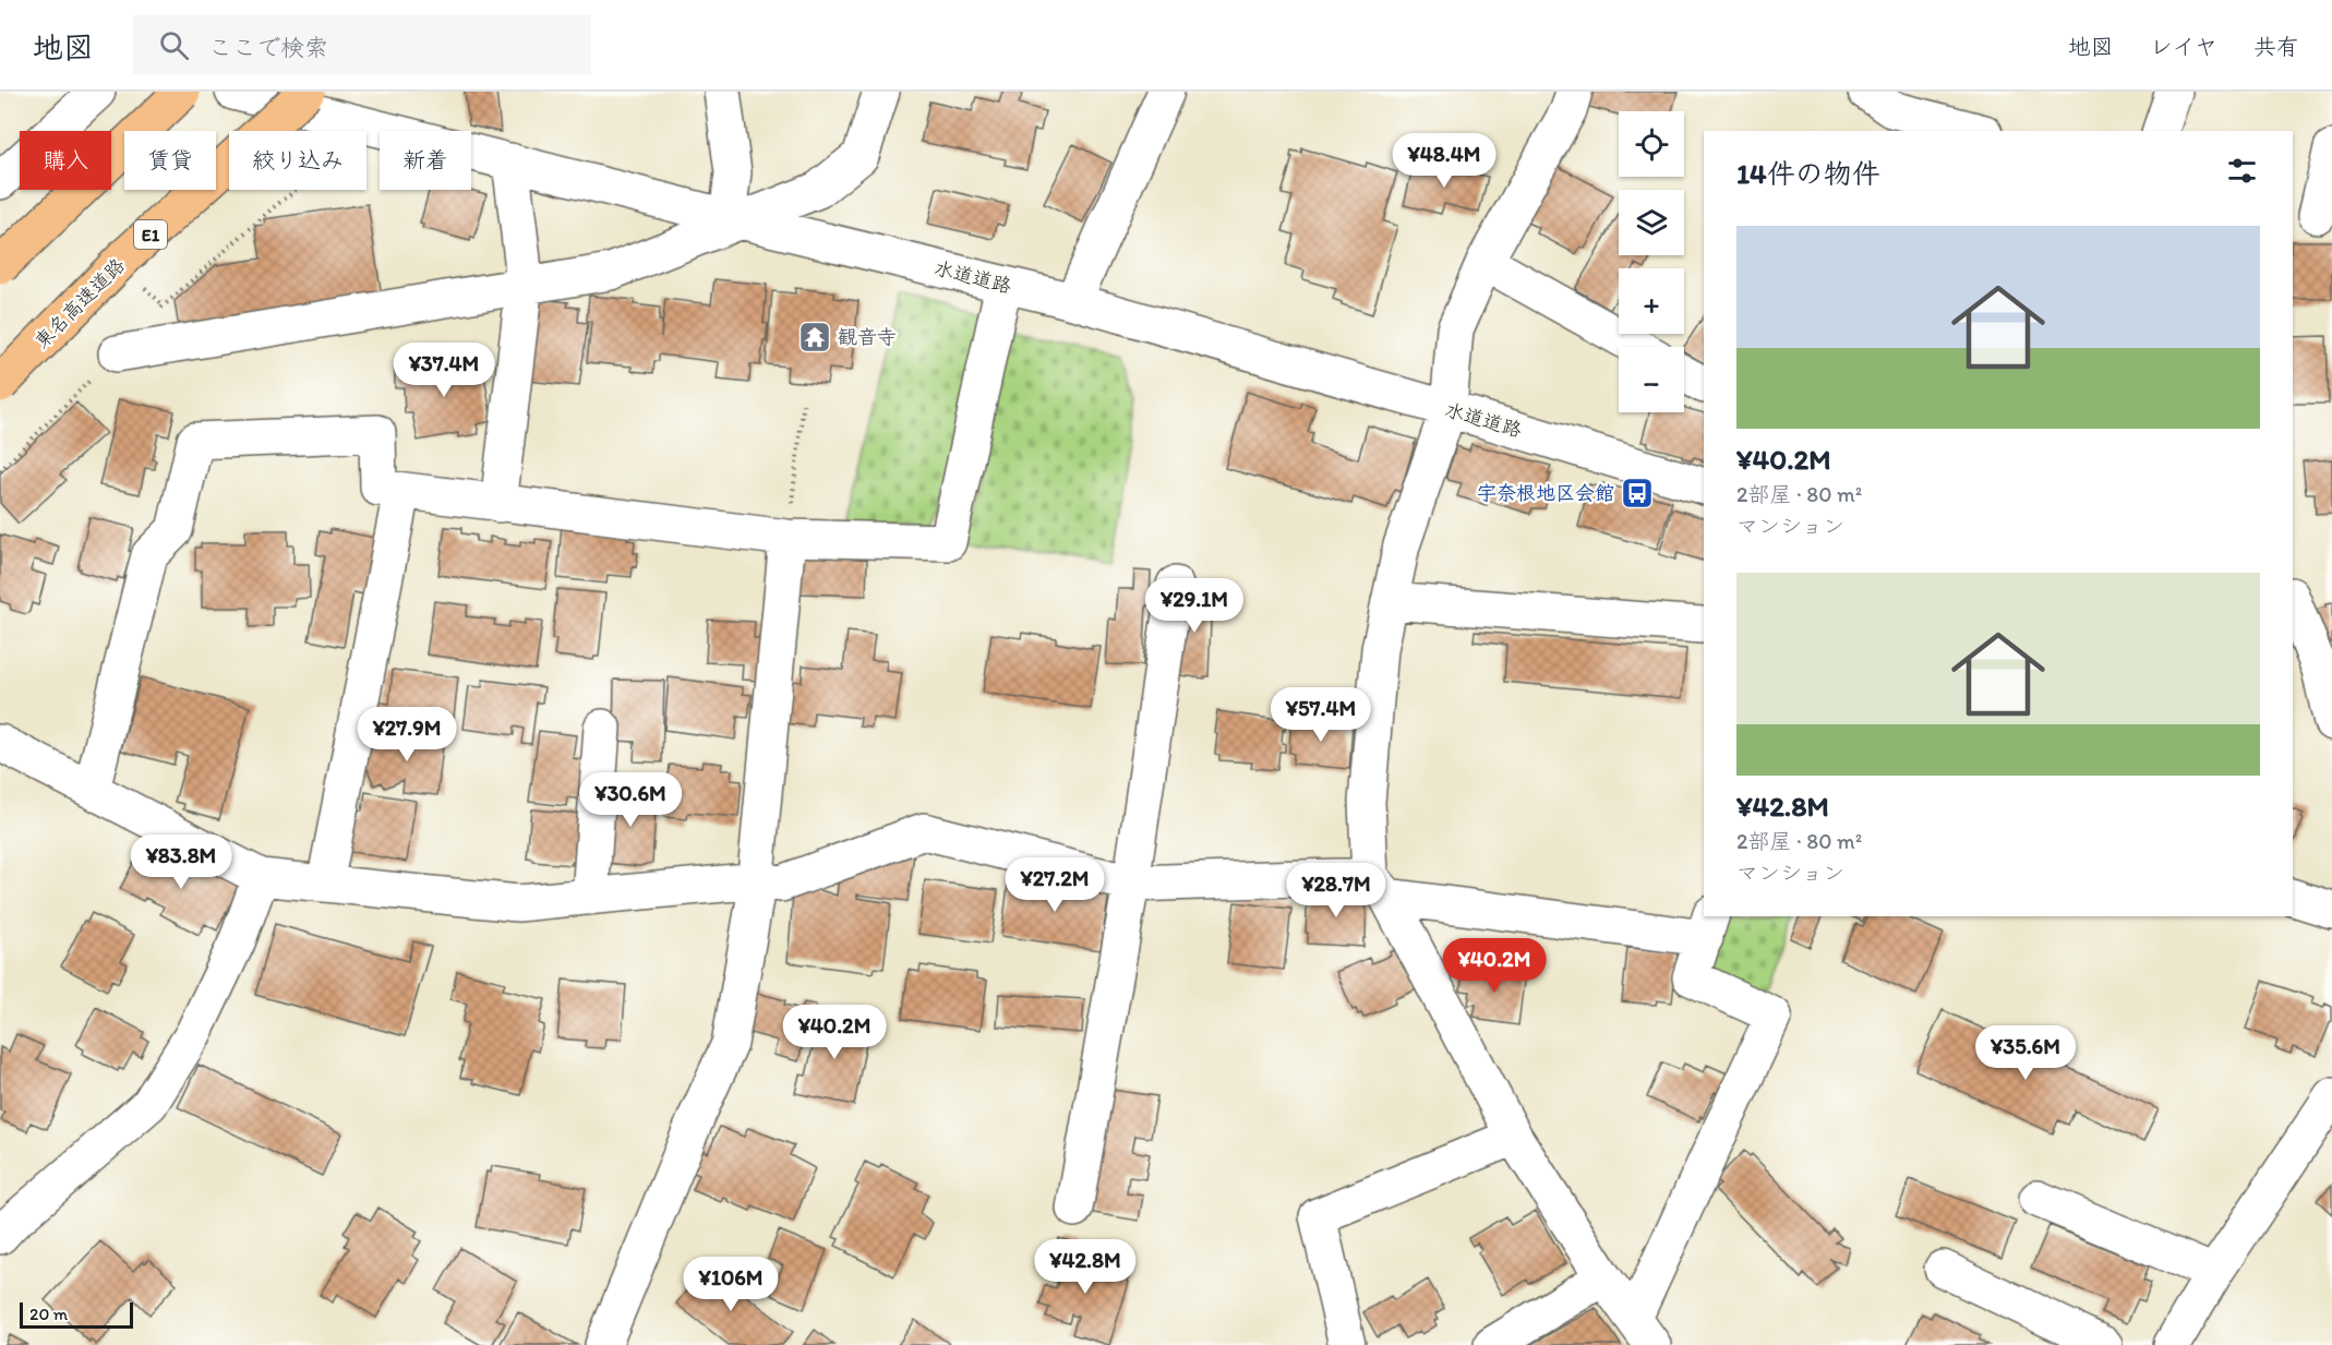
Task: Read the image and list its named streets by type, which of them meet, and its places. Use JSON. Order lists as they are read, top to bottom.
{
  "streets": {
    "highway": ["E1", "東名高速道路"],
    "street": ["水道道路"]
  },
  "places": {
    "temple": ["観音寺"],
    "bus stop": ["宇奈根地区会館"]
  },
  "scale_bar": "20 m",
  "page": {
    "header": "地図",
    "search": "ここで検索",
    "nav": ["地図", "レイヤ", "共有"],
    "map_buttons": ["+", "−"],
    "chip": [
      "購入",
      "賃貸",
      "絞り込み",
      "新着"
    ],
    "heading": "14件の物件",
    "price": [
      "¥48.4M",
      "¥37.4M",
      "¥29.1M",
      "¥57.4M",
      "¥27.9M",
      "¥30.6M",
      "¥83.8M",
      "¥27.2M",
      "¥28.7M",
      "¥40.2M",
      "¥40.2M",
      "¥35.6M",
      "¥42.8M",
      "¥106M"
    ],
    "list": [
      {
        "name": "¥40.2M",
        "note": "2部屋 · 80 m² · マンション"
      },
      {
        "name": "¥42.8M",
        "note": "2部屋 · 80 m² · マンション"
      }
    ],
    "scale": "20 m"
  }
}
